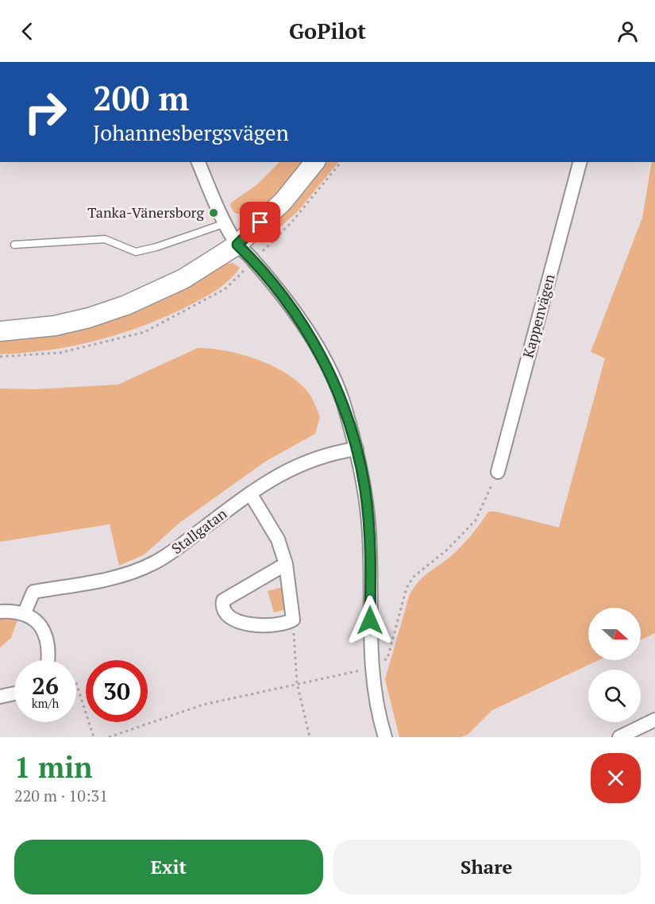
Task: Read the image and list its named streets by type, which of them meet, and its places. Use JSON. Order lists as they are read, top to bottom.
{
  "streets": {
    "street": ["Kappenvägen", "Stallgatan"]
  },
  "places": ["Tanka-Vänersborg"],
  "north": "right",
  "page": {
    "header": "GoPilot",
    "turn": ["200 m", "Johannesbergsvägen"],
    "speed": "26 km/h",
    "limit": "30",
    "heading": ["1 min", "220 m · 10:31"],
    "buttons": ["Exit", "Share"]
  }
}
